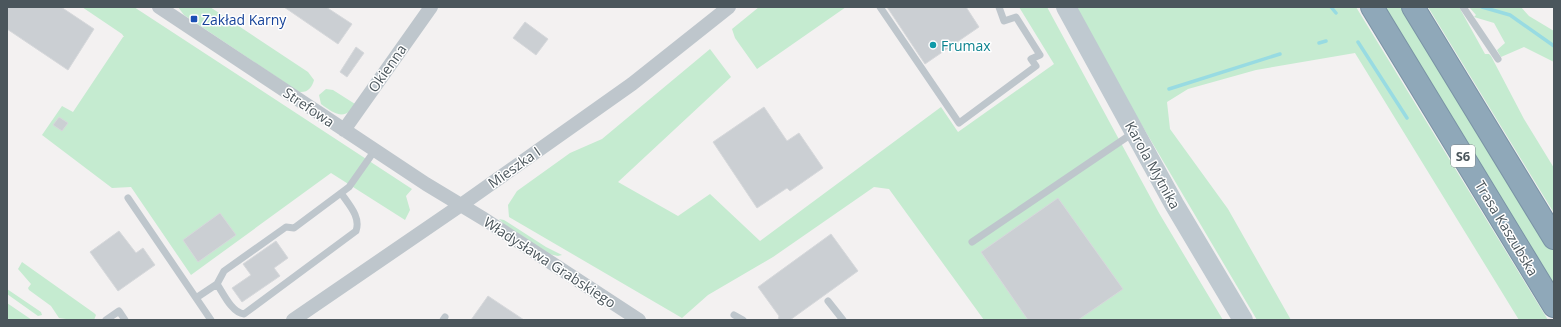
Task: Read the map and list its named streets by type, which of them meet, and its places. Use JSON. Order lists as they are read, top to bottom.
{
  "streets": {
    "highway": ["S6", "Trasa Kaszubska"],
    "street": [
      "Okienna",
      "Strefowa",
      "Karola Mytnika",
      "Mieszka I",
      "Władysława Grabskiego"
    ]
  },
  "crossings": [
    ["Okienna", "Strefowa"],
    ["Strefowa", "Mieszka I"],
    ["Strefowa", "Władysława Grabskiego"],
    ["Mieszka I", "Władysława Grabskiego"]
  ],
  "places": {
    "transit": ["Zakład Karny"],
    "other": ["Frumax"]
  }
}
